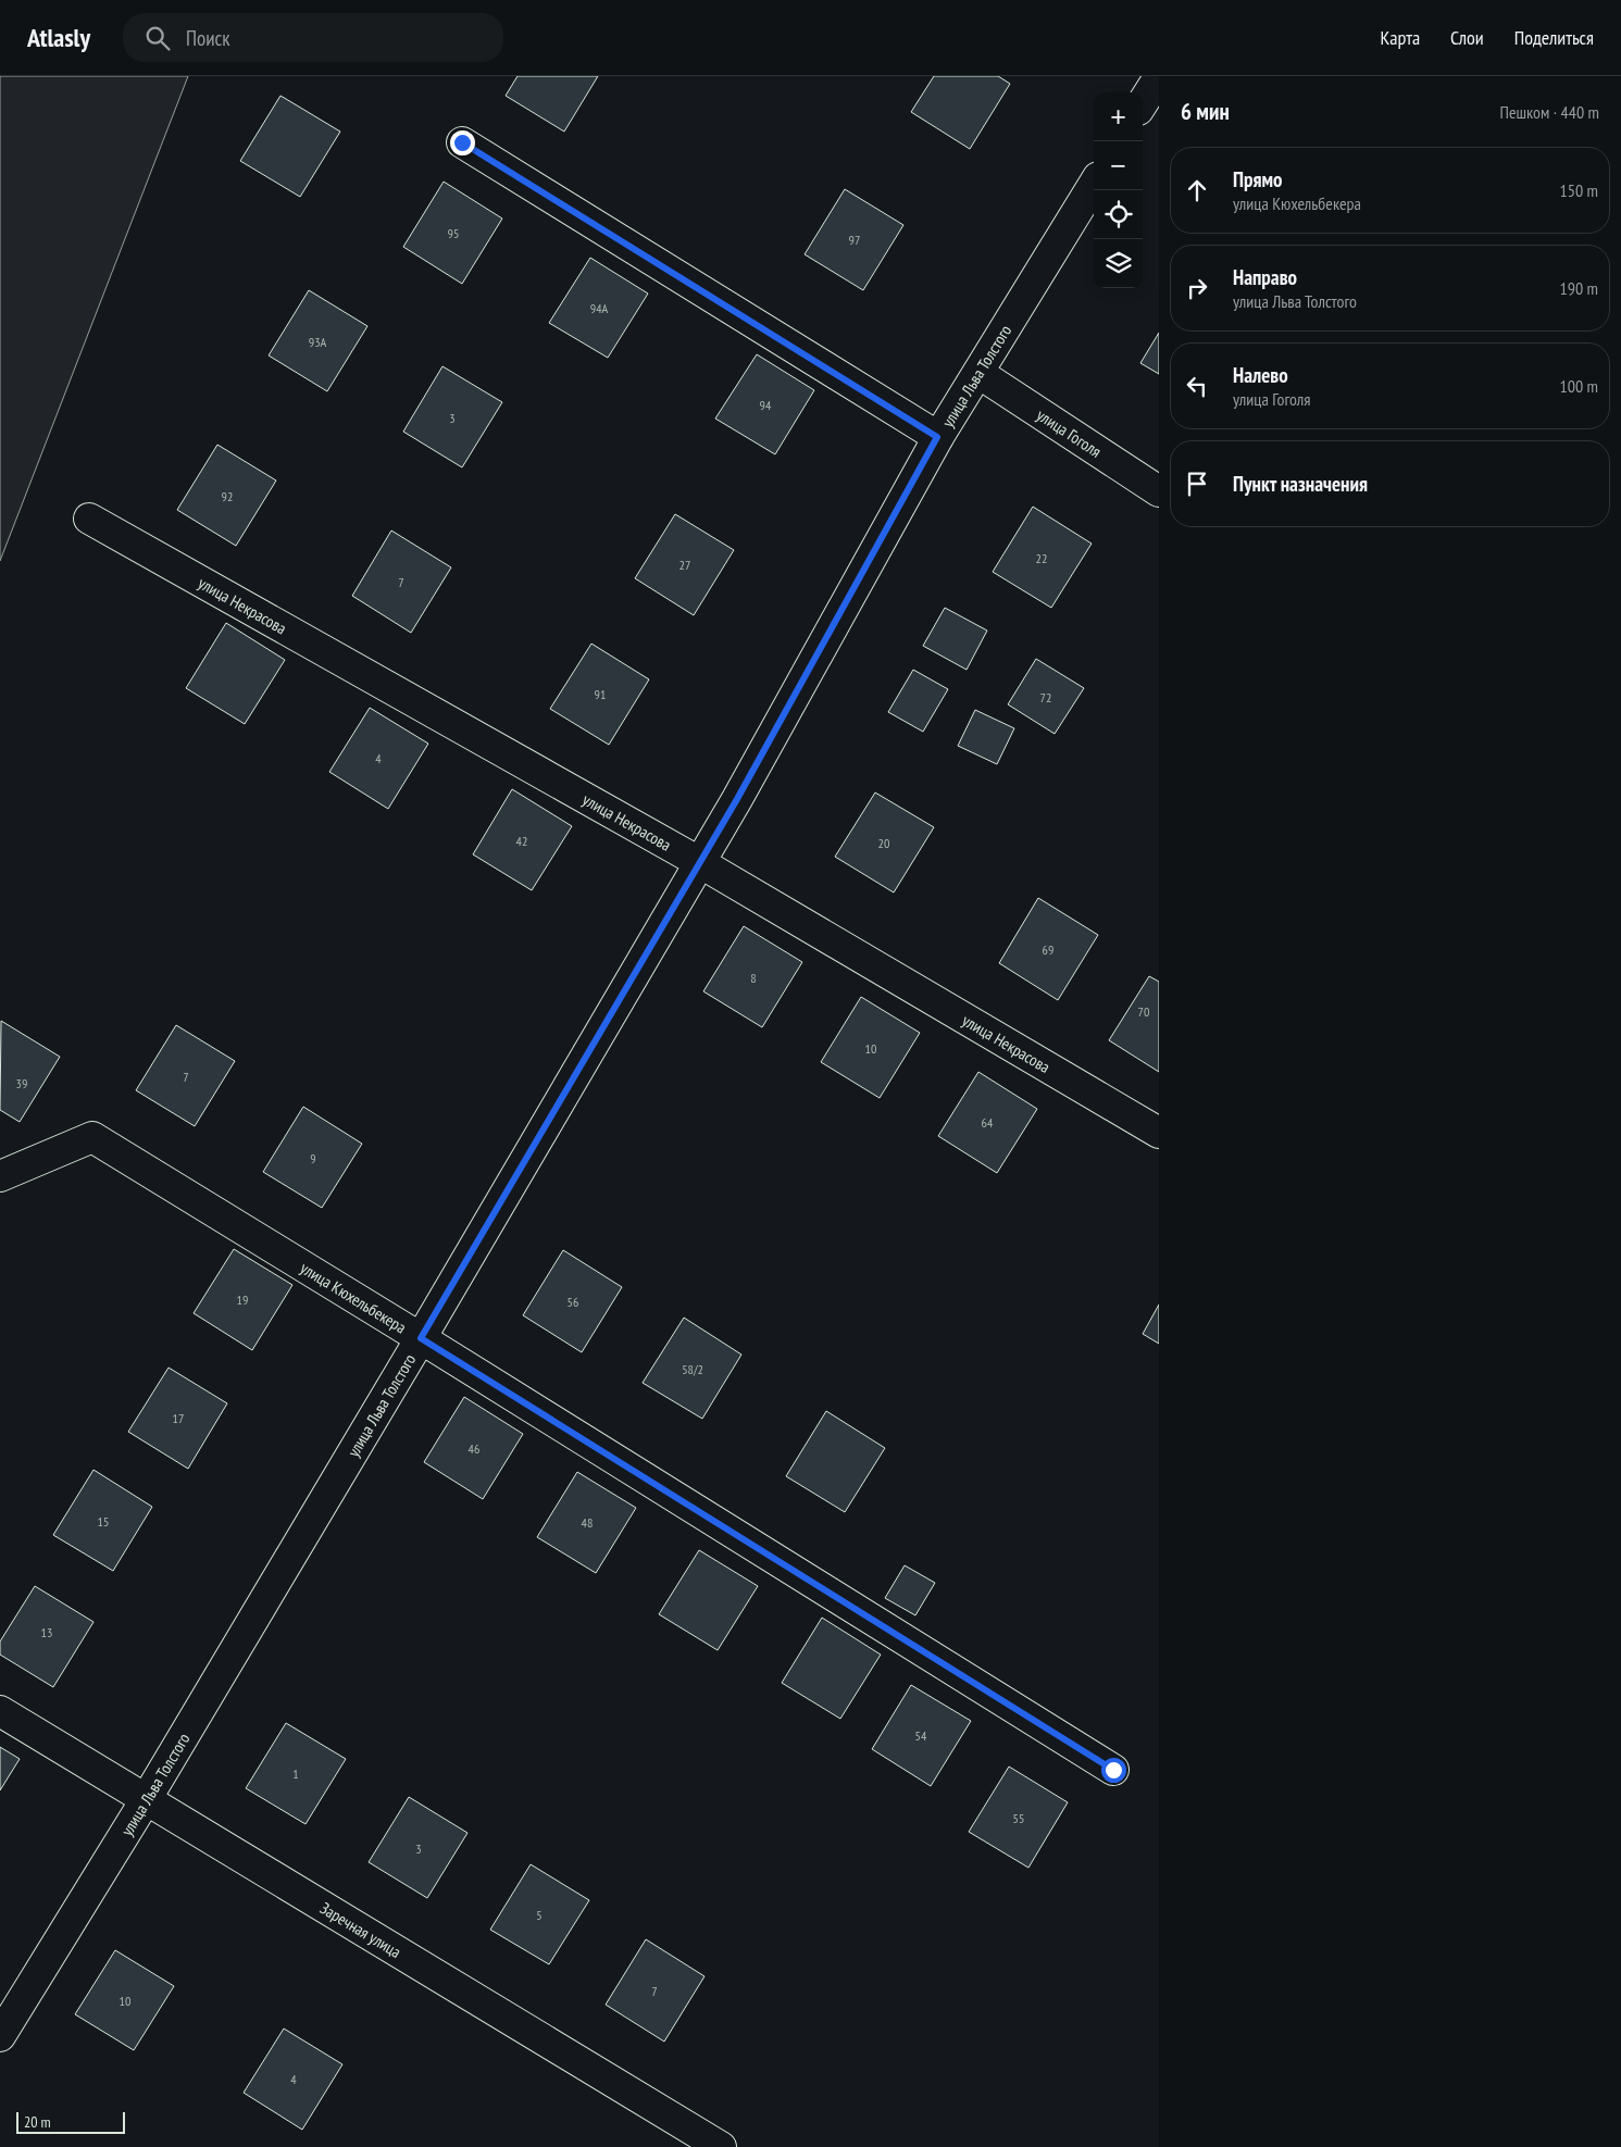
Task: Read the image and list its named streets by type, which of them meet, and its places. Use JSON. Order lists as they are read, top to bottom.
{
  "streets": {
    "street": [
      "улица Льва Толстого",
      "улица Гоголя",
      "улица Некрасова",
      "улица Кюхельбекера",
      "Заречная улица"
    ]
  },
  "crossings": [
    ["улица Льва Толстого", "улица Гоголя"],
    ["улица Льва Толстого", "улица Некрасова"],
    ["улица Льва Толстого", "улица Кюхельбекера"],
    ["улица Льва Толстого", "Заречная улица"]
  ],
  "house_numbers": [
    "95",
    "97",
    "94А",
    "93А",
    "94",
    "3",
    "92",
    "22",
    "27",
    "7",
    "91",
    "72",
    "4",
    "42",
    "20",
    "69",
    "8",
    "70",
    "10",
    "7",
    "39",
    "64",
    "9",
    "19",
    "56",
    "58/2",
    "17",
    "46",
    "15",
    "48",
    "13",
    "54",
    "1",
    "55",
    "3",
    "5",
    "7",
    "10",
    "4"
  ],
  "scale_bar": "20 m",
  "page": {
    "header": "Atlasly",
    "search": "Поиск",
    "nav": ["Карта", "Слои", "Поделиться"],
    "heading": ["6 мин", "Пешком · 440 m"],
    "map_buttons": ["+", "−"],
    "list": [
      ["Прямо", "улица Кюхельбекера", "150 m"],
      ["Направо", "улица Льва Толстого", "190 m"],
      ["Налево", "улица Гоголя", "100 m"],
      "Пункт назначения"
    ],
    "scale": "20 m"
  }
}
